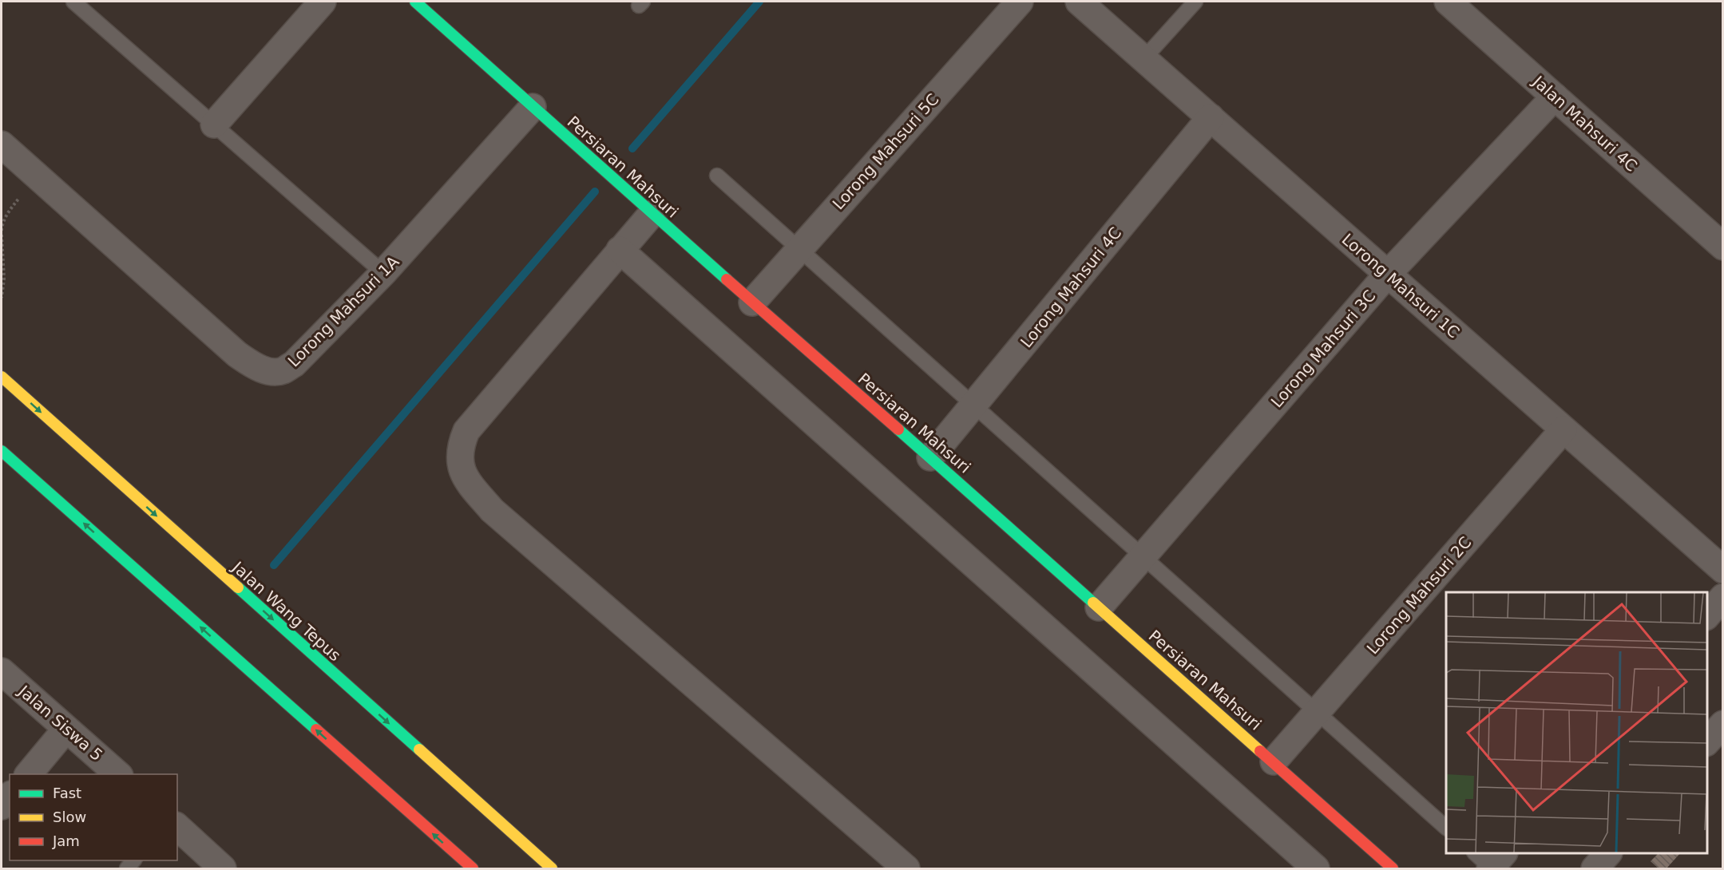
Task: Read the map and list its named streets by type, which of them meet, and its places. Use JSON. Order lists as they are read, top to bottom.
{
  "streets": {
    "main road": ["Persiaran Mahsuri", "Jalan Wang Tepus"],
    "street": [
      "Jalan Mahsuri 4C",
      "Lorong Mahsuri 5C",
      "Lorong Mahsuri 1C",
      "Lorong Mahsuri 4C",
      "Lorong Mahsuri 1A",
      "Lorong Mahsuri 3C",
      "Lorong Mahsuri 2C",
      "Jalan Siswa 5"
    ]
  },
  "crossings": [
    ["Jalan Mahsuri 4C", "Lorong Mahsuri 3C"],
    ["Lorong Mahsuri 5C", "Persiaran Mahsuri"],
    ["Persiaran Mahsuri", "Lorong Mahsuri 4C"],
    ["Persiaran Mahsuri", "Lorong Mahsuri 1A"],
    ["Persiaran Mahsuri", "Lorong Mahsuri 3C"],
    ["Persiaran Mahsuri", "Lorong Mahsuri 2C"],
    ["Lorong Mahsuri 1C", "Lorong Mahsuri 4C"],
    ["Lorong Mahsuri 1C", "Lorong Mahsuri 3C"],
    ["Lorong Mahsuri 1C", "Lorong Mahsuri 2C"]
  ],
  "legend": ["Fast", "Slow", "Jam"]
}
